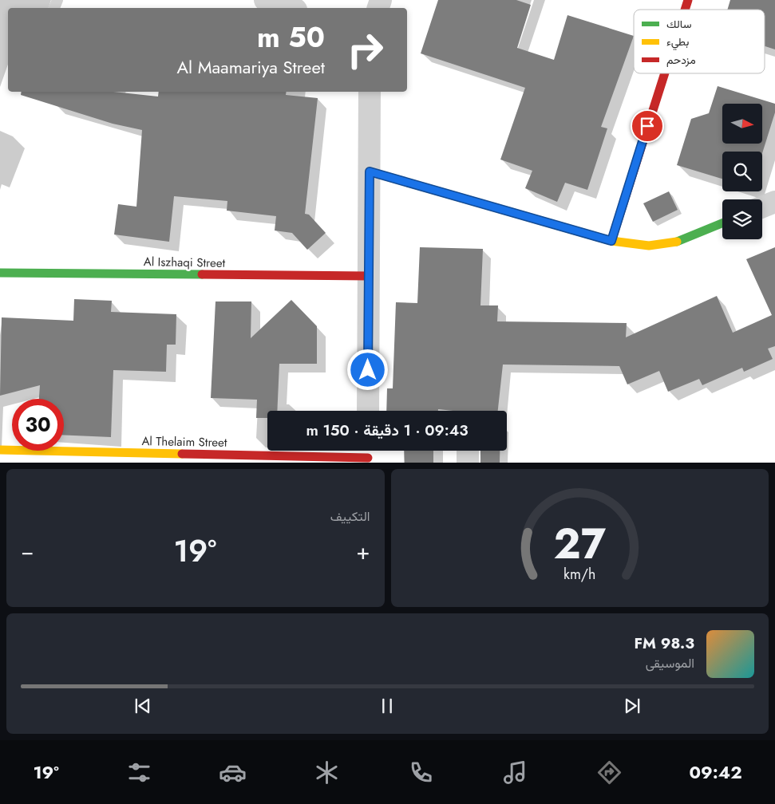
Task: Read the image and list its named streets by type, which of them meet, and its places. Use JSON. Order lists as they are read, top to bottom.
{
  "streets": {
    "street": ["Al Iszhaqi Street", "Al Thelaim Street"]
  },
  "legend": ["سالك", "بطيء", "مزدحم"],
  "north": "right",
  "page": {
    "turn": ["50 m", "Al Maamariya Street"],
    "limit": "30",
    "trip": "09:43 · 1 دقيقة · 150 m",
    "tile": "التكييف",
    "heat": ["−", "19°", "+"],
    "song": ["98.3 FM", "الموسيقى"],
    "tabs": ["09:42", "19°"],
    "gauge": ["27", "km/h"]
  }
}
